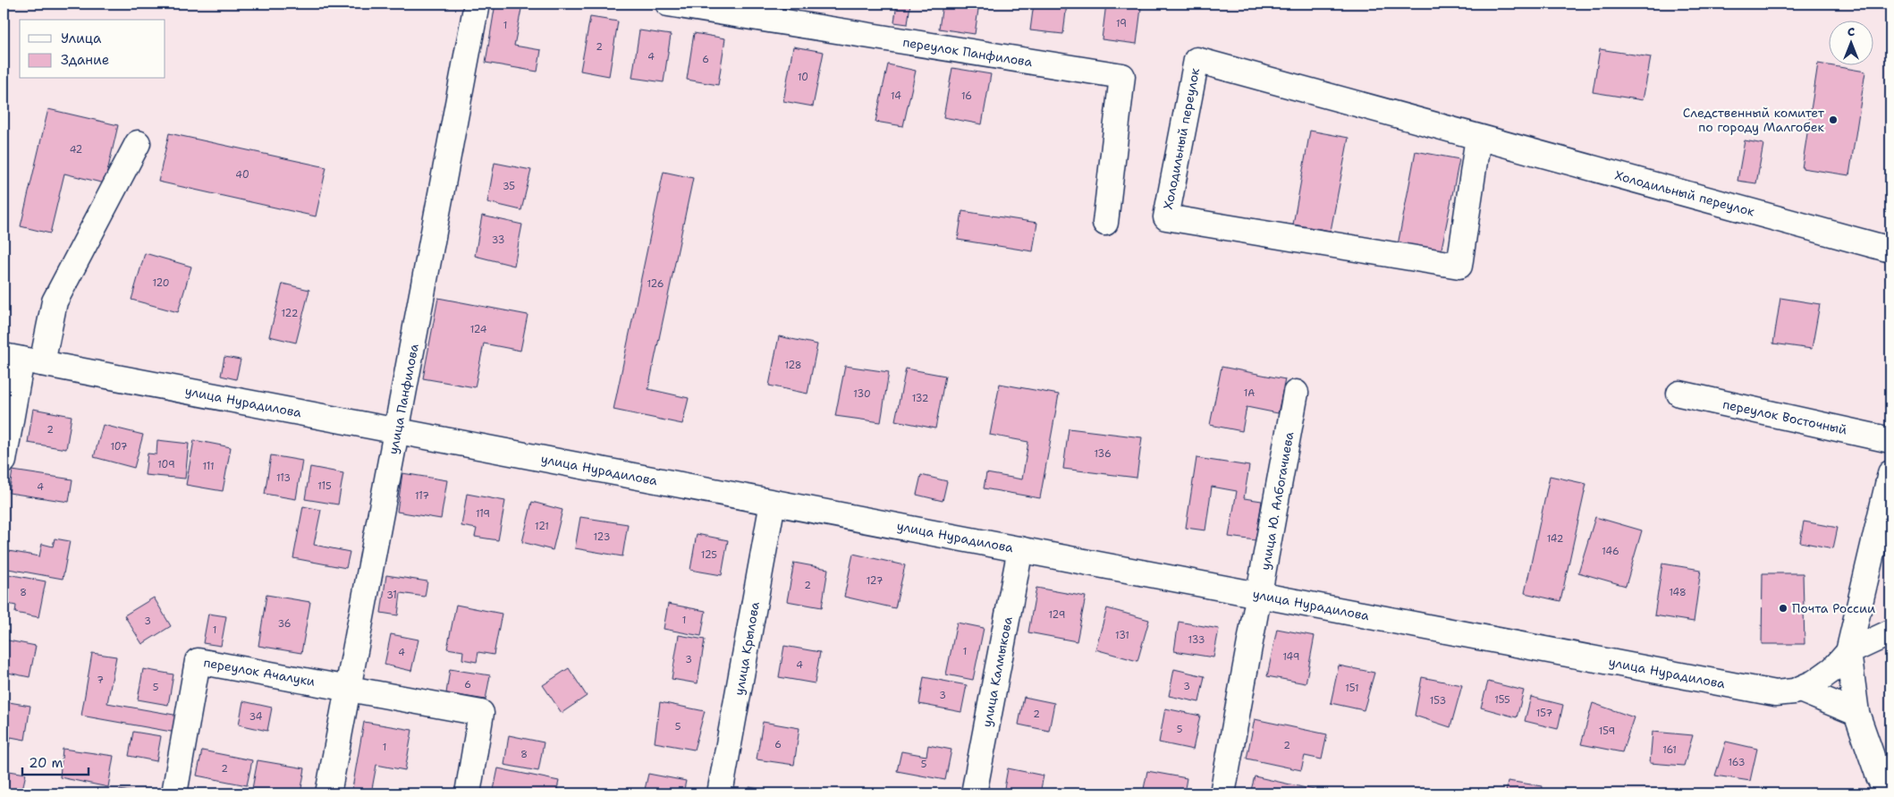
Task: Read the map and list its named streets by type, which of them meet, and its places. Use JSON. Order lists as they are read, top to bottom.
{
  "streets": {
    "street": [
      "переулок Панфилова",
      "Холодильный переулок",
      "улица Панфилова",
      "улица Нурадилова",
      "переулок Восточный",
      "улица Ю. Албогачиева",
      "улица Крылова",
      "переулок Ачалуки",
      "улица Калмыкова"
    ]
  },
  "crossings": [
    ["улица Панфилова", "улица Нурадилова"],
    ["улица Панфилова", "переулок Ачалуки"],
    ["улица Нурадилова", "улица Ю. Албогачиева"],
    ["улица Нурадилова", "улица Крылова"],
    ["улица Нурадилова", "улица Калмыкова"]
  ],
  "places": ["Следственный комитет по городу Малгобек", "Почта России"],
  "house_numbers": [
    "19",
    "1",
    "2",
    "4",
    "6",
    "10",
    "14",
    "16",
    "42",
    "40",
    "35",
    "33",
    "120",
    "126",
    "122",
    "124",
    "128",
    "1А",
    "130",
    "132",
    "2",
    "107",
    "136",
    "109",
    "111",
    "113",
    "115",
    "4",
    "117",
    "119",
    "121",
    "123",
    "142",
    "146",
    "125",
    "127",
    "2",
    "8",
    "148",
    "31",
    "129",
    "1",
    "3",
    "36",
    "1",
    "131",
    "133",
    "1",
    "4",
    "149",
    "3",
    "4",
    "7",
    "6",
    "3",
    "5",
    "151",
    "3",
    "155",
    "153",
    "157",
    "2",
    "34",
    "5",
    "5",
    "159",
    "6",
    "2",
    "1",
    "161",
    "8",
    "163",
    "5",
    "2"
  ],
  "legend": ["Улица", "Здание"],
  "scale_bar": "20 m",
  "north": "top"
}
